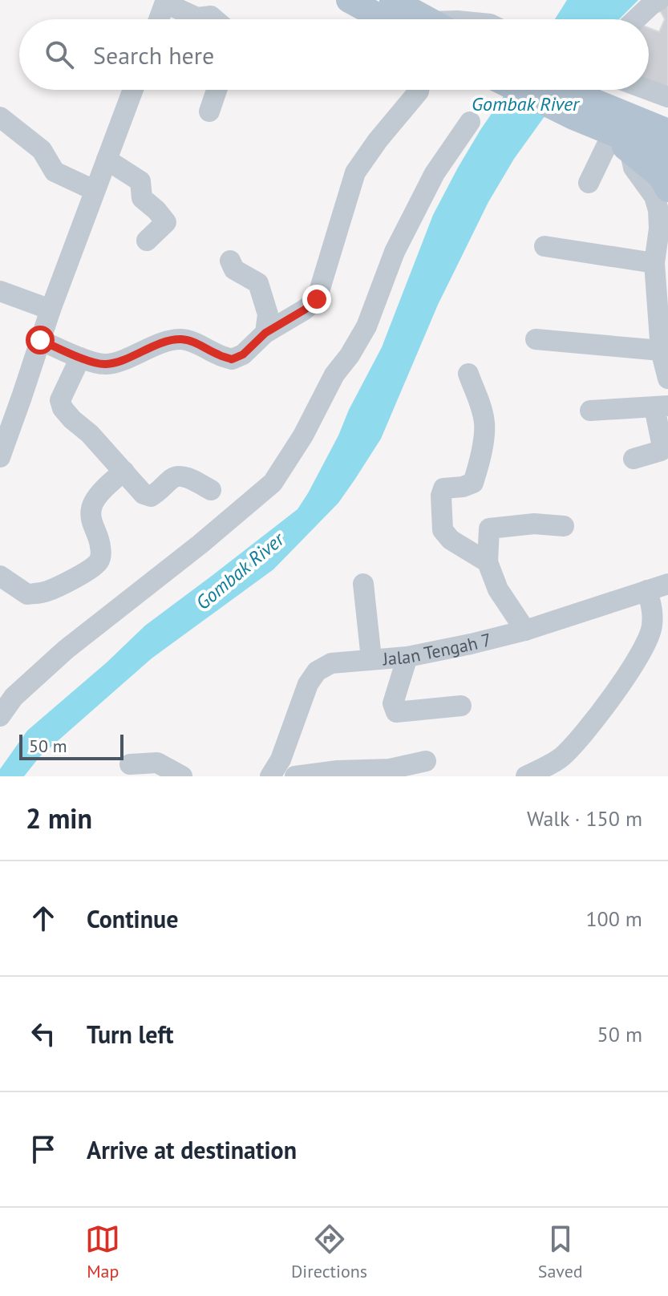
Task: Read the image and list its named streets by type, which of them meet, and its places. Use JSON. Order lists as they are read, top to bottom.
{
  "streets": {
    "street": ["Jalan Tengah 7"]
  },
  "water": ["Gombak River"],
  "scale_bar": "50 m",
  "page": {
    "search": "Search here",
    "scale": "50 m",
    "heading": ["2 min", "Walk · 150 m"],
    "list": [
      ["Continue", "100 m"],
      ["Turn left", "50 m"],
      "Arrive at destination"
    ],
    "nav": ["Map", "Directions", "Saved"]
  }
}
